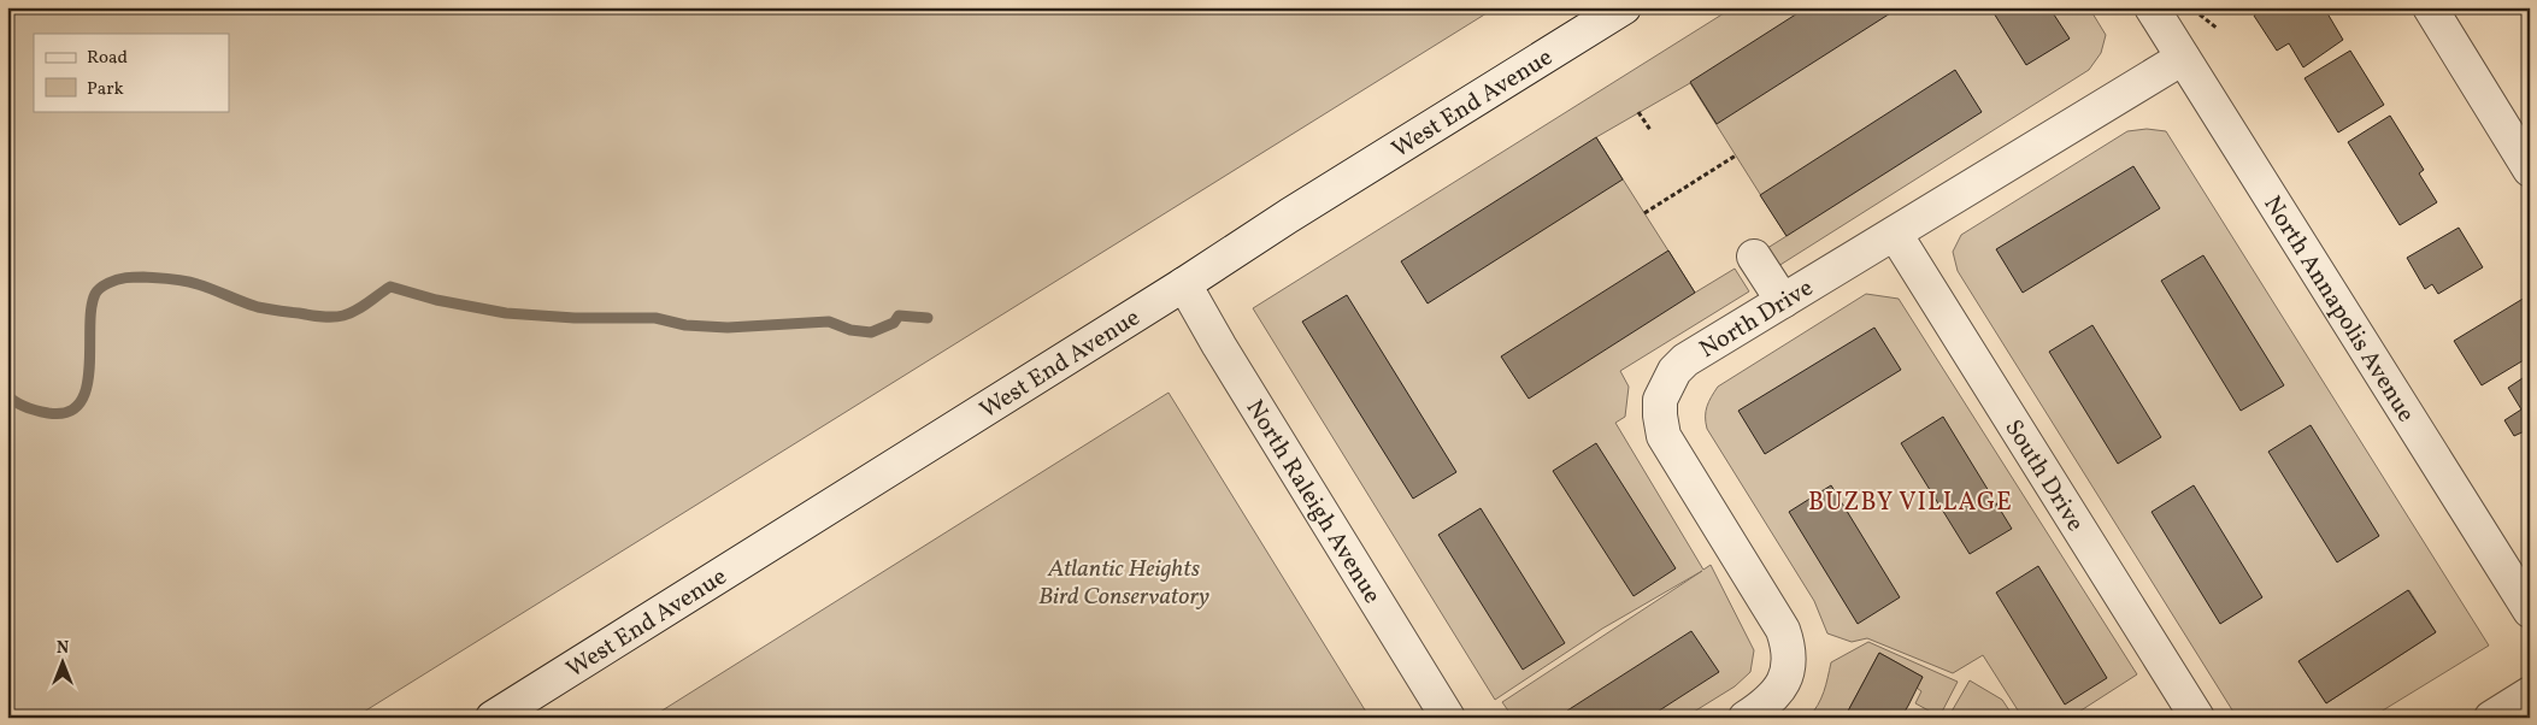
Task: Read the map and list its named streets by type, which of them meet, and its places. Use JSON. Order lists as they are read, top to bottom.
{
  "streets": {
    "street": [
      "West End Avenue",
      "North Annapolis Avenue",
      "North Drive",
      "South Drive",
      "North Raleigh Avenue"
    ]
  },
  "crossings": [
    ["West End Avenue", "North Raleigh Avenue"],
    ["North Annapolis Avenue", "North Drive"],
    ["North Drive", "South Drive"]
  ],
  "districts": ["BUZBY VILLAGE"],
  "parks": ["Atlantic Heights Bird Conservatory"],
  "legend": ["Road", "Park"],
  "north": "top"
}
